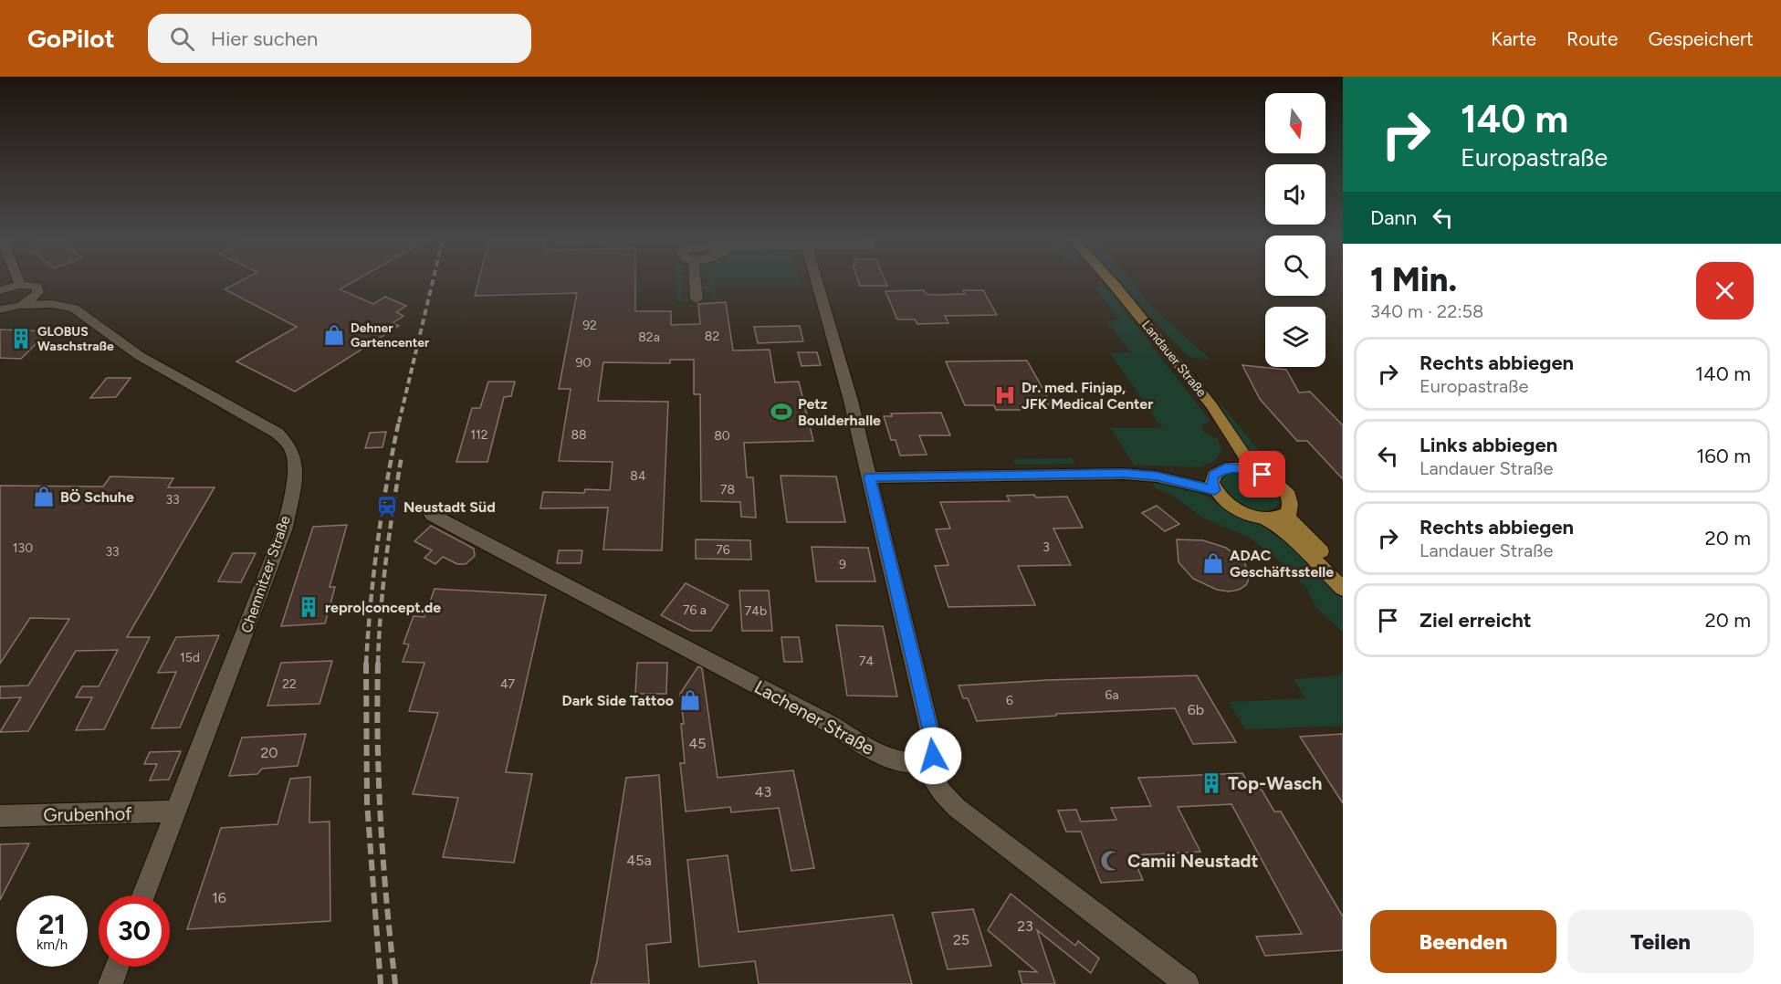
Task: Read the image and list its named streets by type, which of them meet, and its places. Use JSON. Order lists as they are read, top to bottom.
{
  "streets": {
    "main road": ["Landauer Straße"],
    "street": ["Chemnitzer Straße", "Lachener Straße", "Grubenhof"]
  },
  "crossings": [
    ["Chemnitzer Straße", "Grubenhof"]
  ],
  "places": {
    "shop": [
      "Dehner Gartencenter",
      "BÖ Schuhe",
      "ADAC Geschäftsstelle",
      "Dark Side Tattoo"
    ],
    "building": ["GLOBUS Waschstraße", "repro|concept.de", "Top-Wasch"],
    "hospital": ["Dr. med. Finjap, JFK Medical Center"],
    "sports": ["Petz Boulderhalle"],
    "station": ["Neustadt Süd"],
    "mosque": ["Camii Neustadt"]
  },
  "house_numbers": [
    "92",
    "82",
    "82a",
    "90",
    "112",
    "88",
    "80",
    "84",
    "78",
    "33",
    "3",
    "130",
    "76",
    "33",
    "9",
    "76 a",
    "74b",
    "15d",
    "74",
    "22",
    "47",
    "6a",
    "6",
    "6b",
    "45",
    "20",
    "43",
    "45a",
    "16",
    "23",
    "25"
  ],
  "north": "bottom",
  "page": {
    "header": "GoPilot",
    "search": "Hier suchen",
    "nav": ["Karte", "Route", "Gespeichert"],
    "turn": ["140 m", "Europastraße"],
    "then": "Dann",
    "heading": ["1 Min.", "340 m · 22:58"],
    "list": [
      {
        "name": "Rechts abbiegen",
        "note": "Europastraße",
        "value": "140 m"
      },
      {
        "name": "Links abbiegen",
        "note": "Landauer Straße",
        "value": "160 m"
      },
      {
        "name": "Rechts abbiegen",
        "note": "Landauer Straße",
        "value": "20 m"
      },
      {
        "name": "Ziel erreicht",
        "value": "20 m"
      }
    ],
    "speed": "21 km/h",
    "limit": "30",
    "buttons": ["Beenden", "Teilen"]
  }
}
